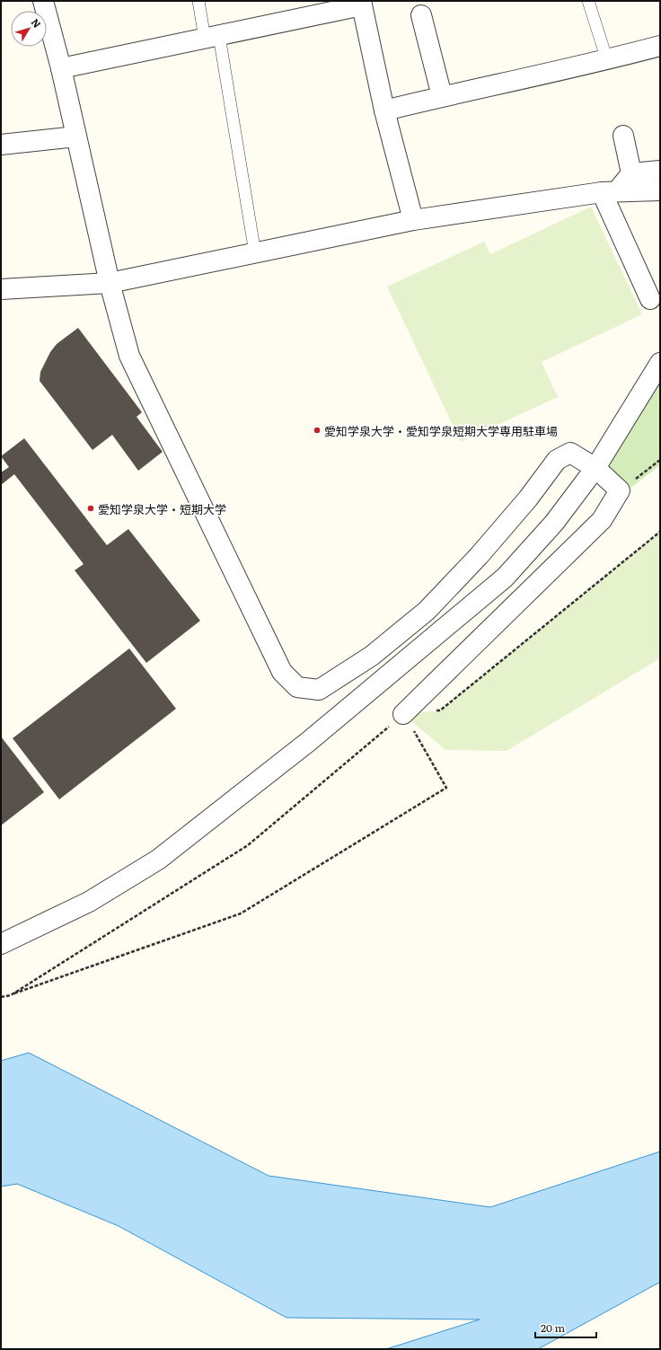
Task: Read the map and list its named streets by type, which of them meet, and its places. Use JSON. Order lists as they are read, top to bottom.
{
  "places": ["愛知学泉大学・愛知学泉短期大学専用駐車場", "愛知学泉大学・短期大学"],
  "scale_bar": "20 m",
  "north": "top right"
}
